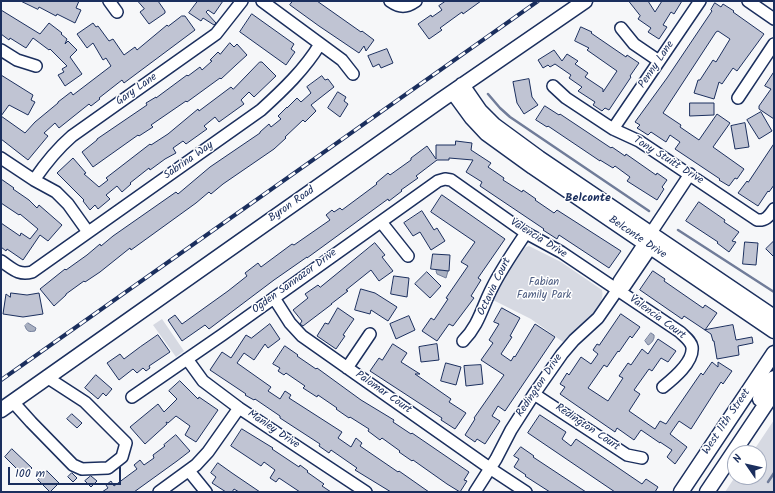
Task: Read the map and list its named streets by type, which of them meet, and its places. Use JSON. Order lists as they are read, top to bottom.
{
  "streets": {
    "main road": ["Byron Road", "Belconte Drive", "West 11th Street"],
    "street": [
      "Penny Lane",
      "Gary Lane",
      "Sabrina Way",
      "Tony Stuitt Drive",
      "Valencia Drive",
      "Ogden Sannazor Drive",
      "Octavia Court",
      "Valencia Court",
      "Redington Drive",
      "Palomar Court",
      "Redington Court",
      "Manley Drive"
    ]
  },
  "crossings": [
    ["Penny Lane", "Tony Stuitt Drive"],
    ["Tony Stuitt Drive", "Redington Drive"],
    ["Byron Road", "Belconte Drive"],
    ["Belconte Drive", "Redington Drive"],
    ["Valencia Drive", "Ogden Sannazor Drive"],
    ["Valencia Drive", "Octavia Court"],
    ["Valencia Drive", "Valencia Court"],
    ["Valencia Drive", "Redington Drive"],
    ["Ogden Sannazor Drive", "Palomar Court"],
    ["Ogden Sannazor Drive", "Manley Drive"],
    ["Valencia Court", "Redington Drive"],
    ["Redington Drive", "Palomar Court"],
    ["Redington Drive", "Redington Court"]
  ],
  "districts": ["Belconte"],
  "parks": ["Fabian Family Park"],
  "scale_bar": "100 m",
  "north": "top left"
}
